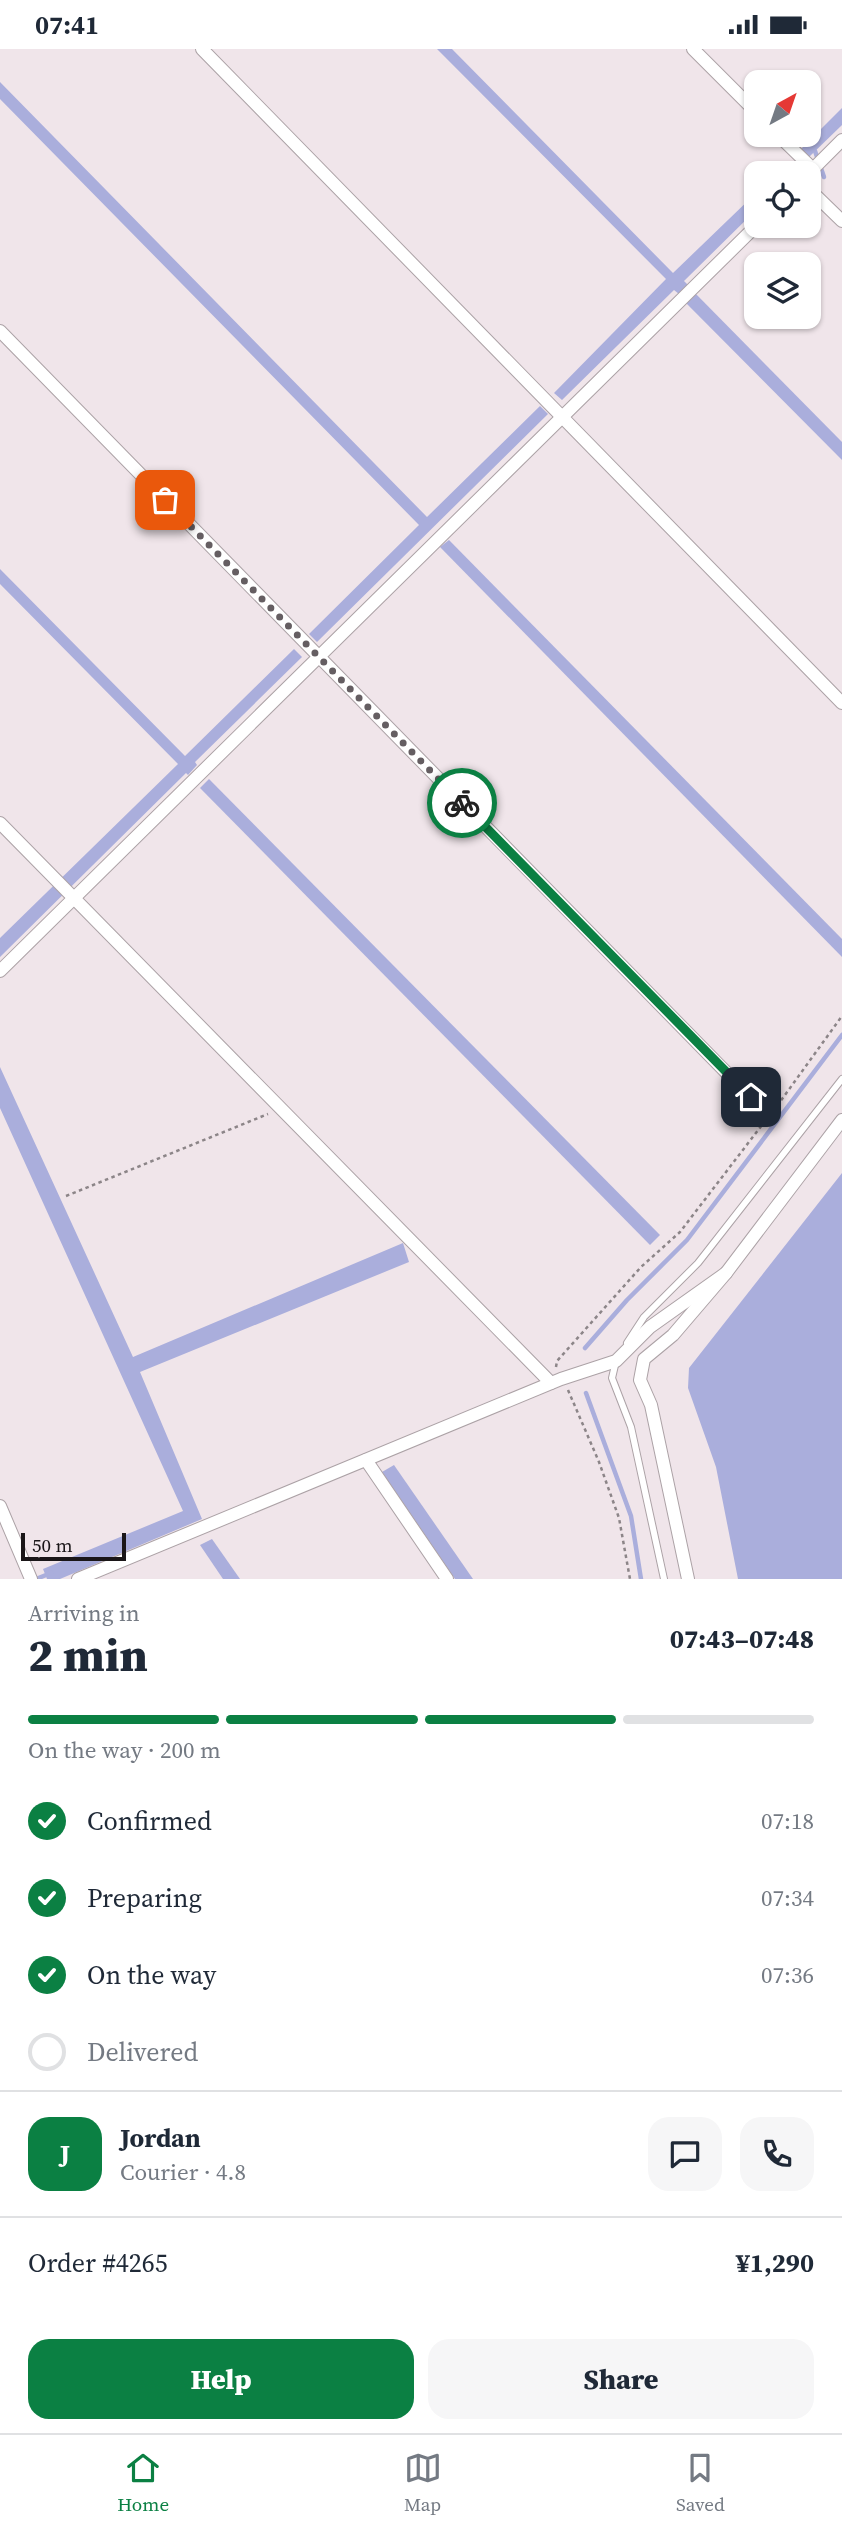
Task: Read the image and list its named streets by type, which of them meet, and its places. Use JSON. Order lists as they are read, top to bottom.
{
  "scale_bar": "50 m",
  "north": "top right",
  "page": {
    "status": "07:41",
    "scale": "50 m",
    "heading": ["2 min", "Arriving in", "07:43–07:48"],
    "panel": [
      "Jordan",
      "Courier · 4.8",
      "Order #4265",
      "¥1,290"
    ],
    "bar": "On the way · 200 m",
    "list": [
      ["Confirmed", "07:18"],
      ["Preparing", "07:34"],
      ["On the way", "07:36"],
      "Delivered"
    ],
    "round": "J",
    "buttons": ["Help", "Share"],
    "tabs": ["Home", "Map", "Saved"]
  }
}
